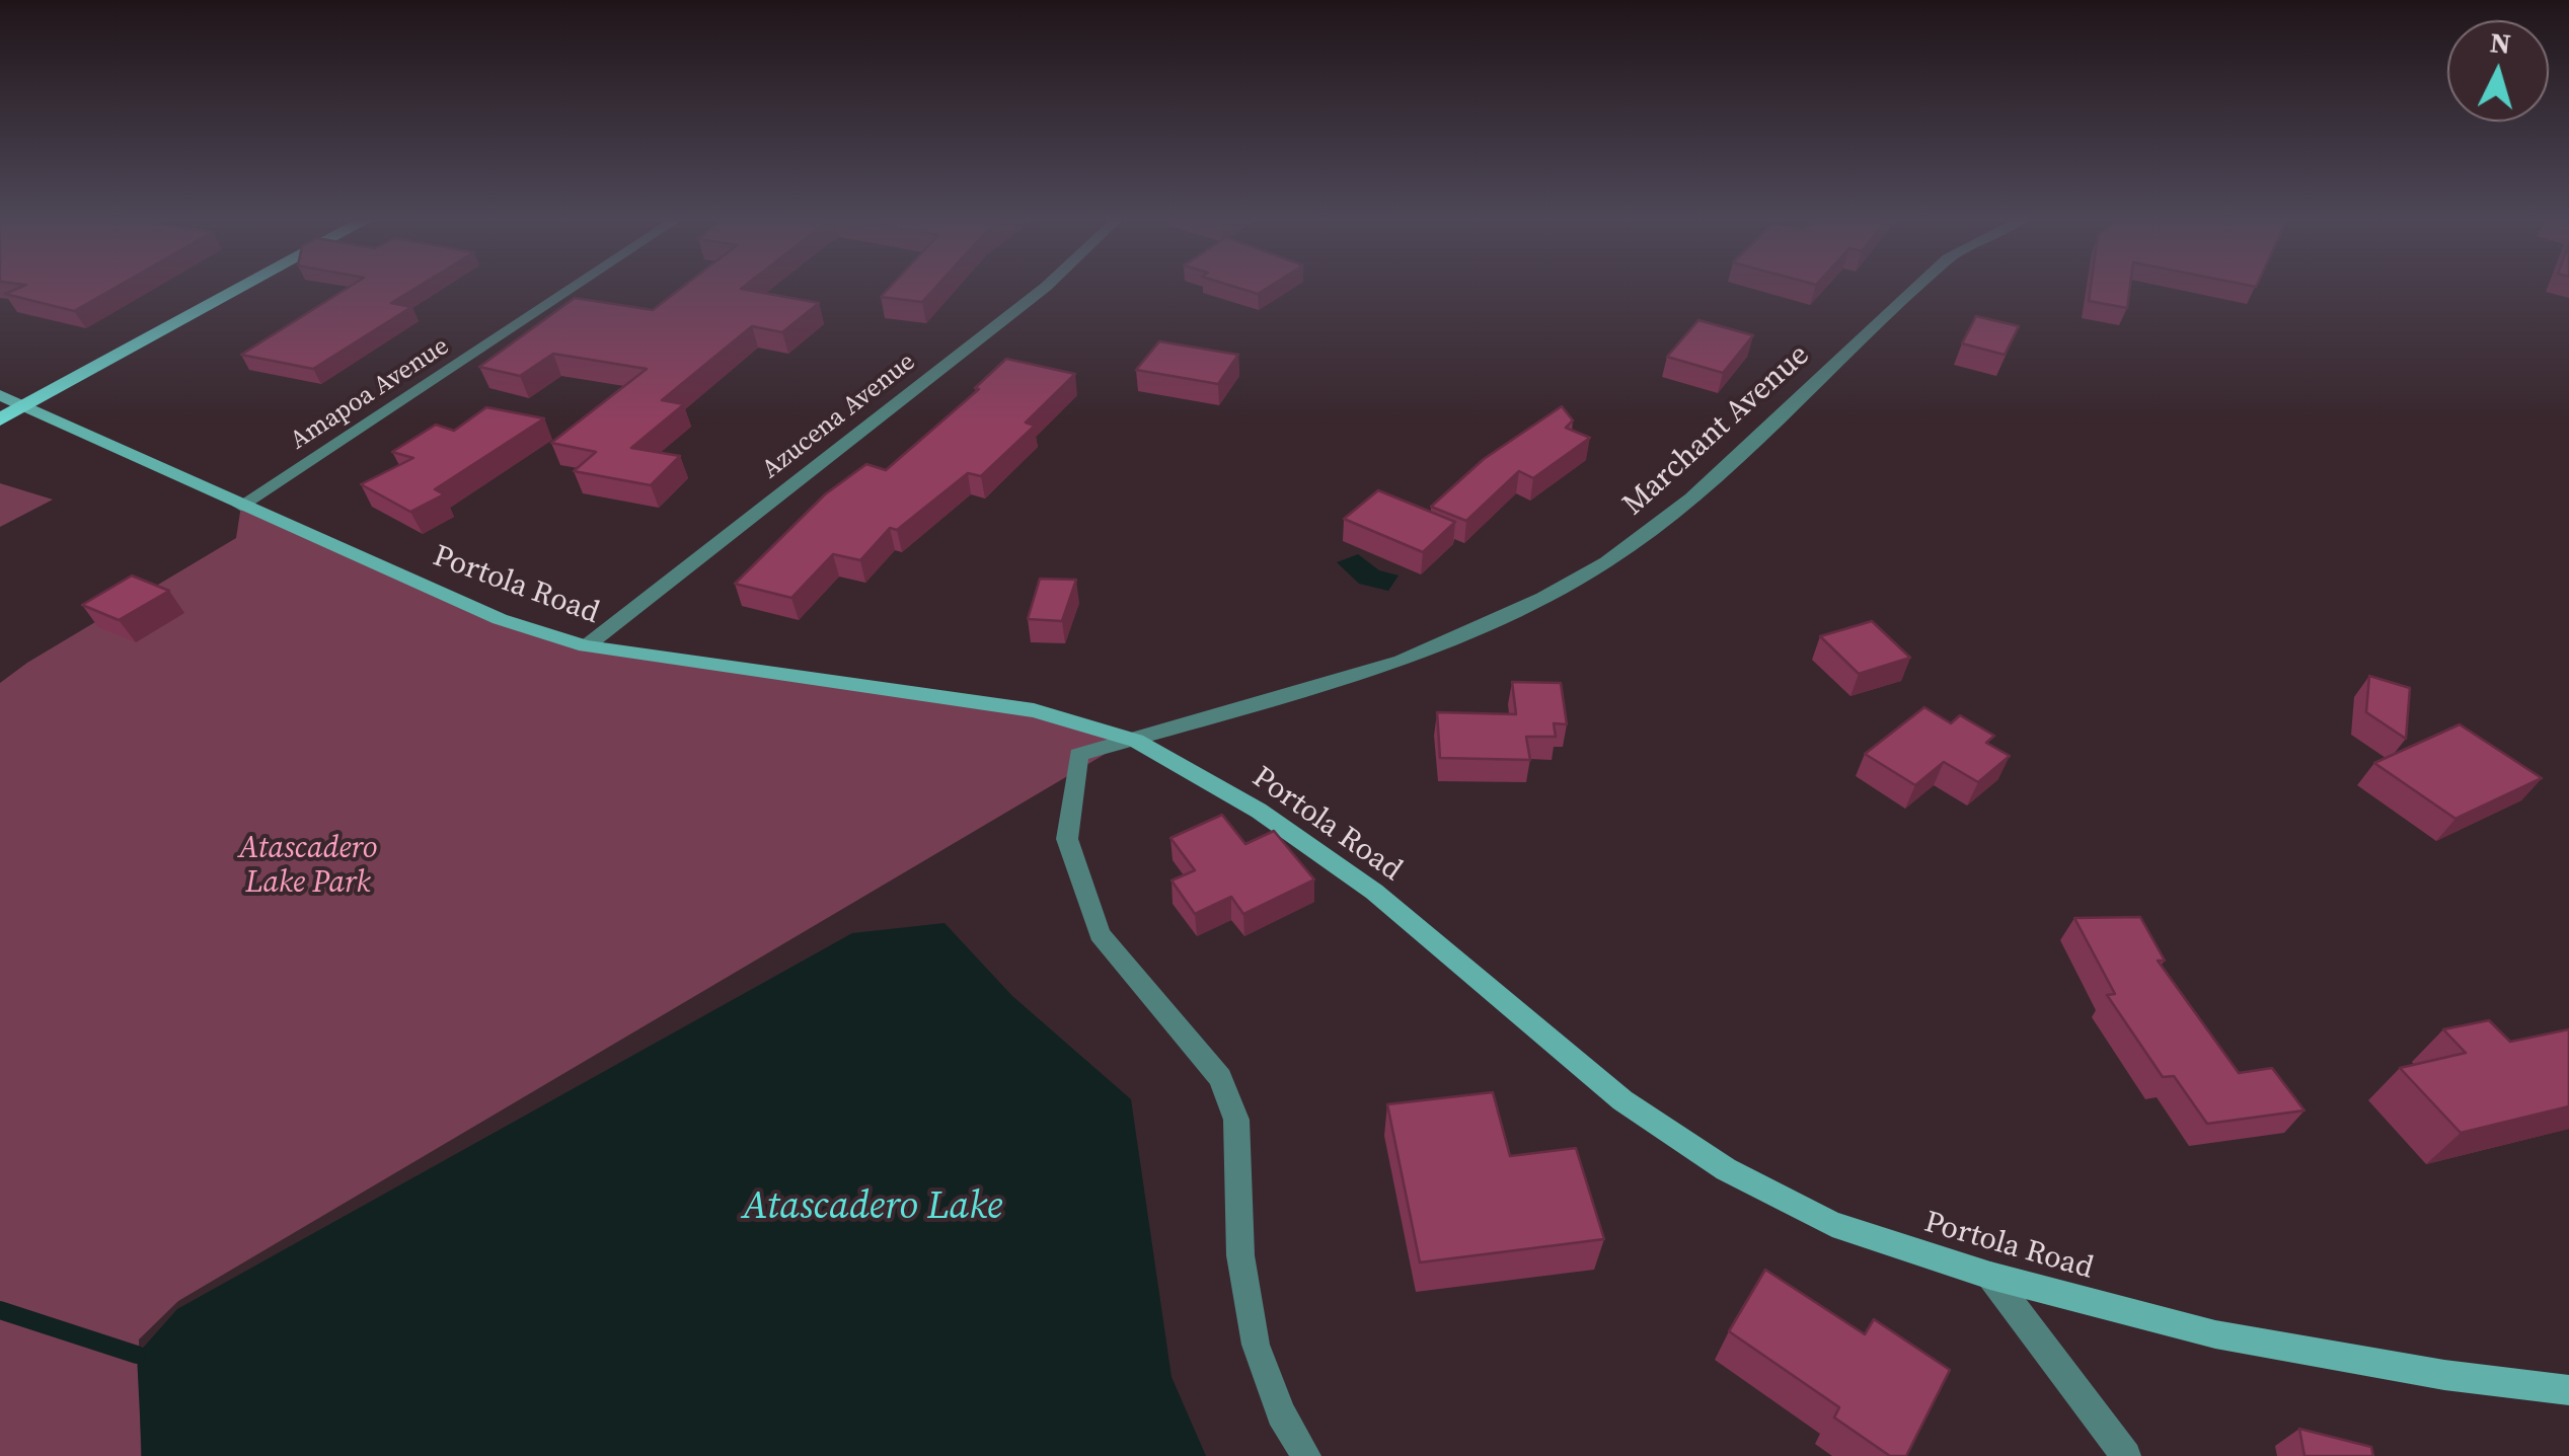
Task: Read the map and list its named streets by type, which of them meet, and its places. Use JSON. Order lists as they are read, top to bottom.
{
  "streets": {
    "street": [
      "Amapoa Avenue",
      "Azucena Avenue",
      "Marchant Avenue",
      "Portola Road"
    ]
  },
  "crossings": [
    ["Amapoa Avenue", "Portola Road"],
    ["Azucena Avenue", "Portola Road"],
    ["Marchant Avenue", "Portola Road"]
  ],
  "water": ["Atascadero Lake"],
  "parks": ["Atascadero Lake Park"],
  "north": "top"
}
